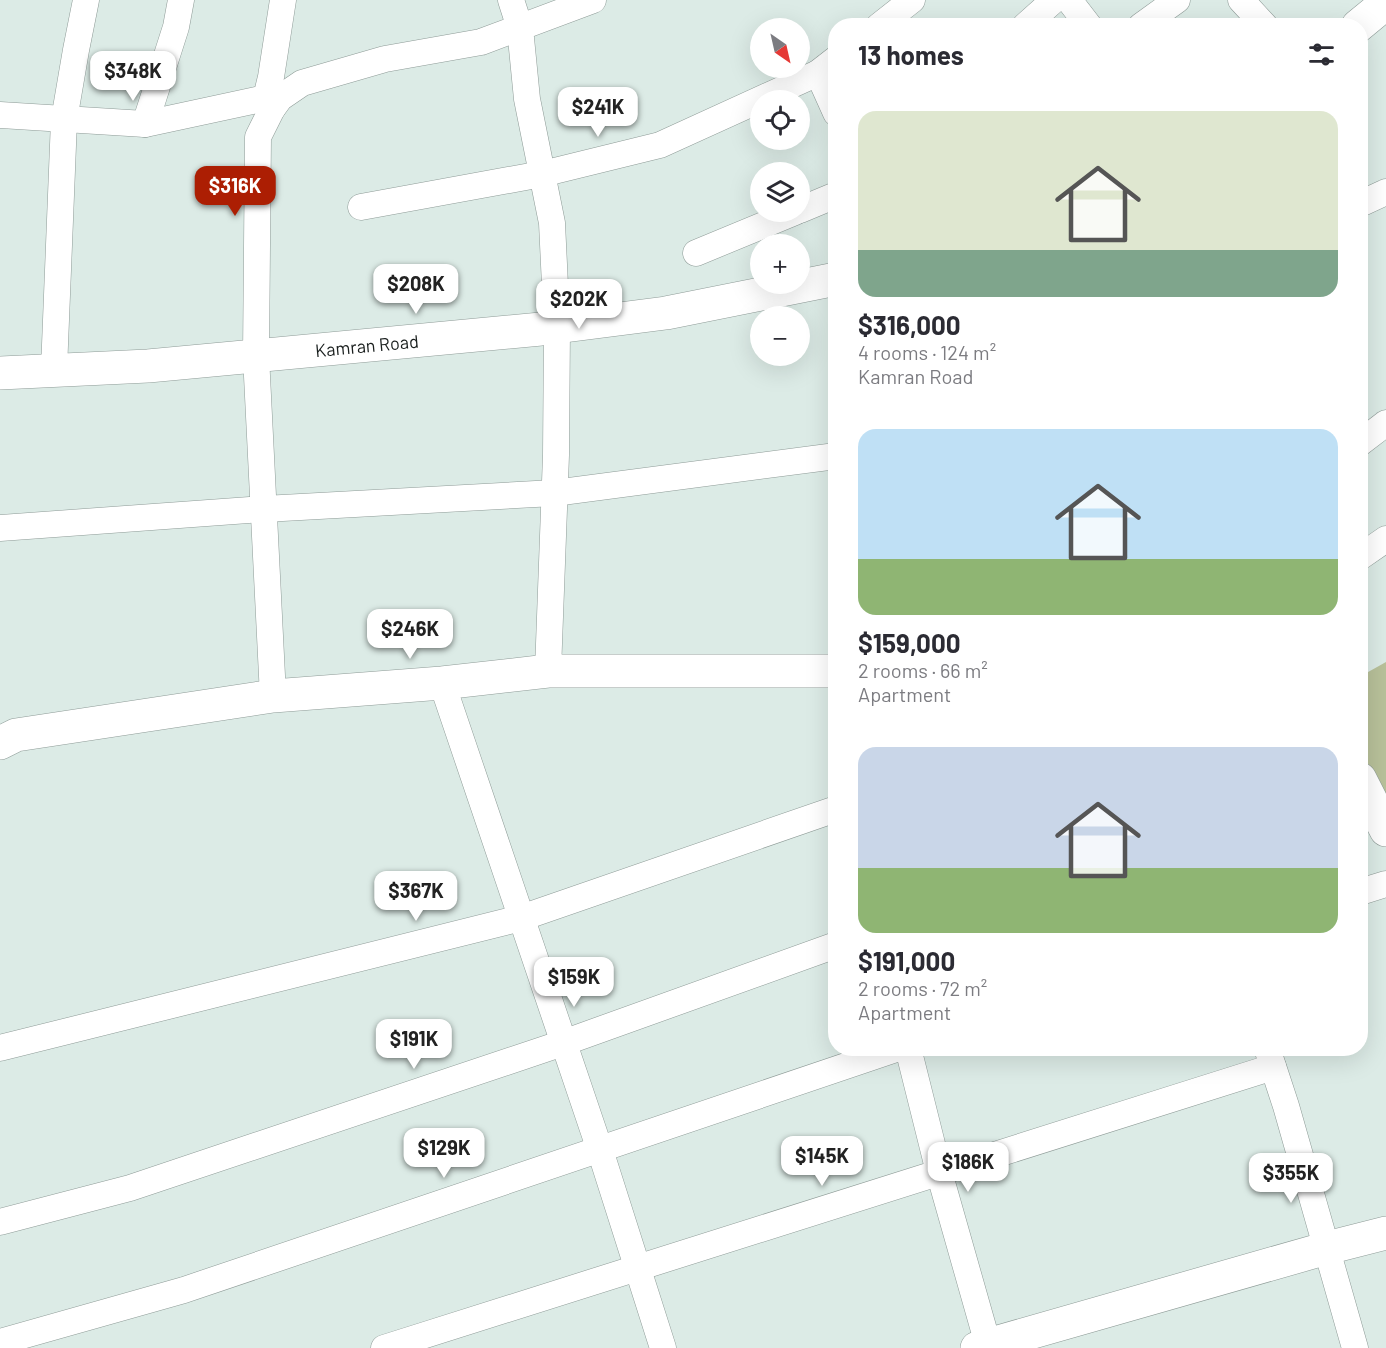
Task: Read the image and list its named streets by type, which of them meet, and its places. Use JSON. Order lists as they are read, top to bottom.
{
  "streets": {
    "street": ["Kamran Road"]
  },
  "north": "bottom right",
  "page": {
    "map_buttons": ["+", "−"],
    "heading": "13 homes",
    "price": [
      "$348K",
      "$241K",
      "$316K",
      "$208K",
      "$202K",
      "$246K",
      "$367K",
      "$159K",
      "$191K",
      "$129K",
      "$145K",
      "$186K",
      "$355K"
    ],
    "list": [
      {
        "name": "$316,000",
        "note": "4 rooms · 124 m² · Kamran Road"
      },
      {
        "name": "$159,000",
        "note": "2 rooms · 66 m² · Apartment"
      },
      {
        "name": "$191,000",
        "note": "2 rooms · 72 m² · Apartment"
      }
    ]
  }
}
